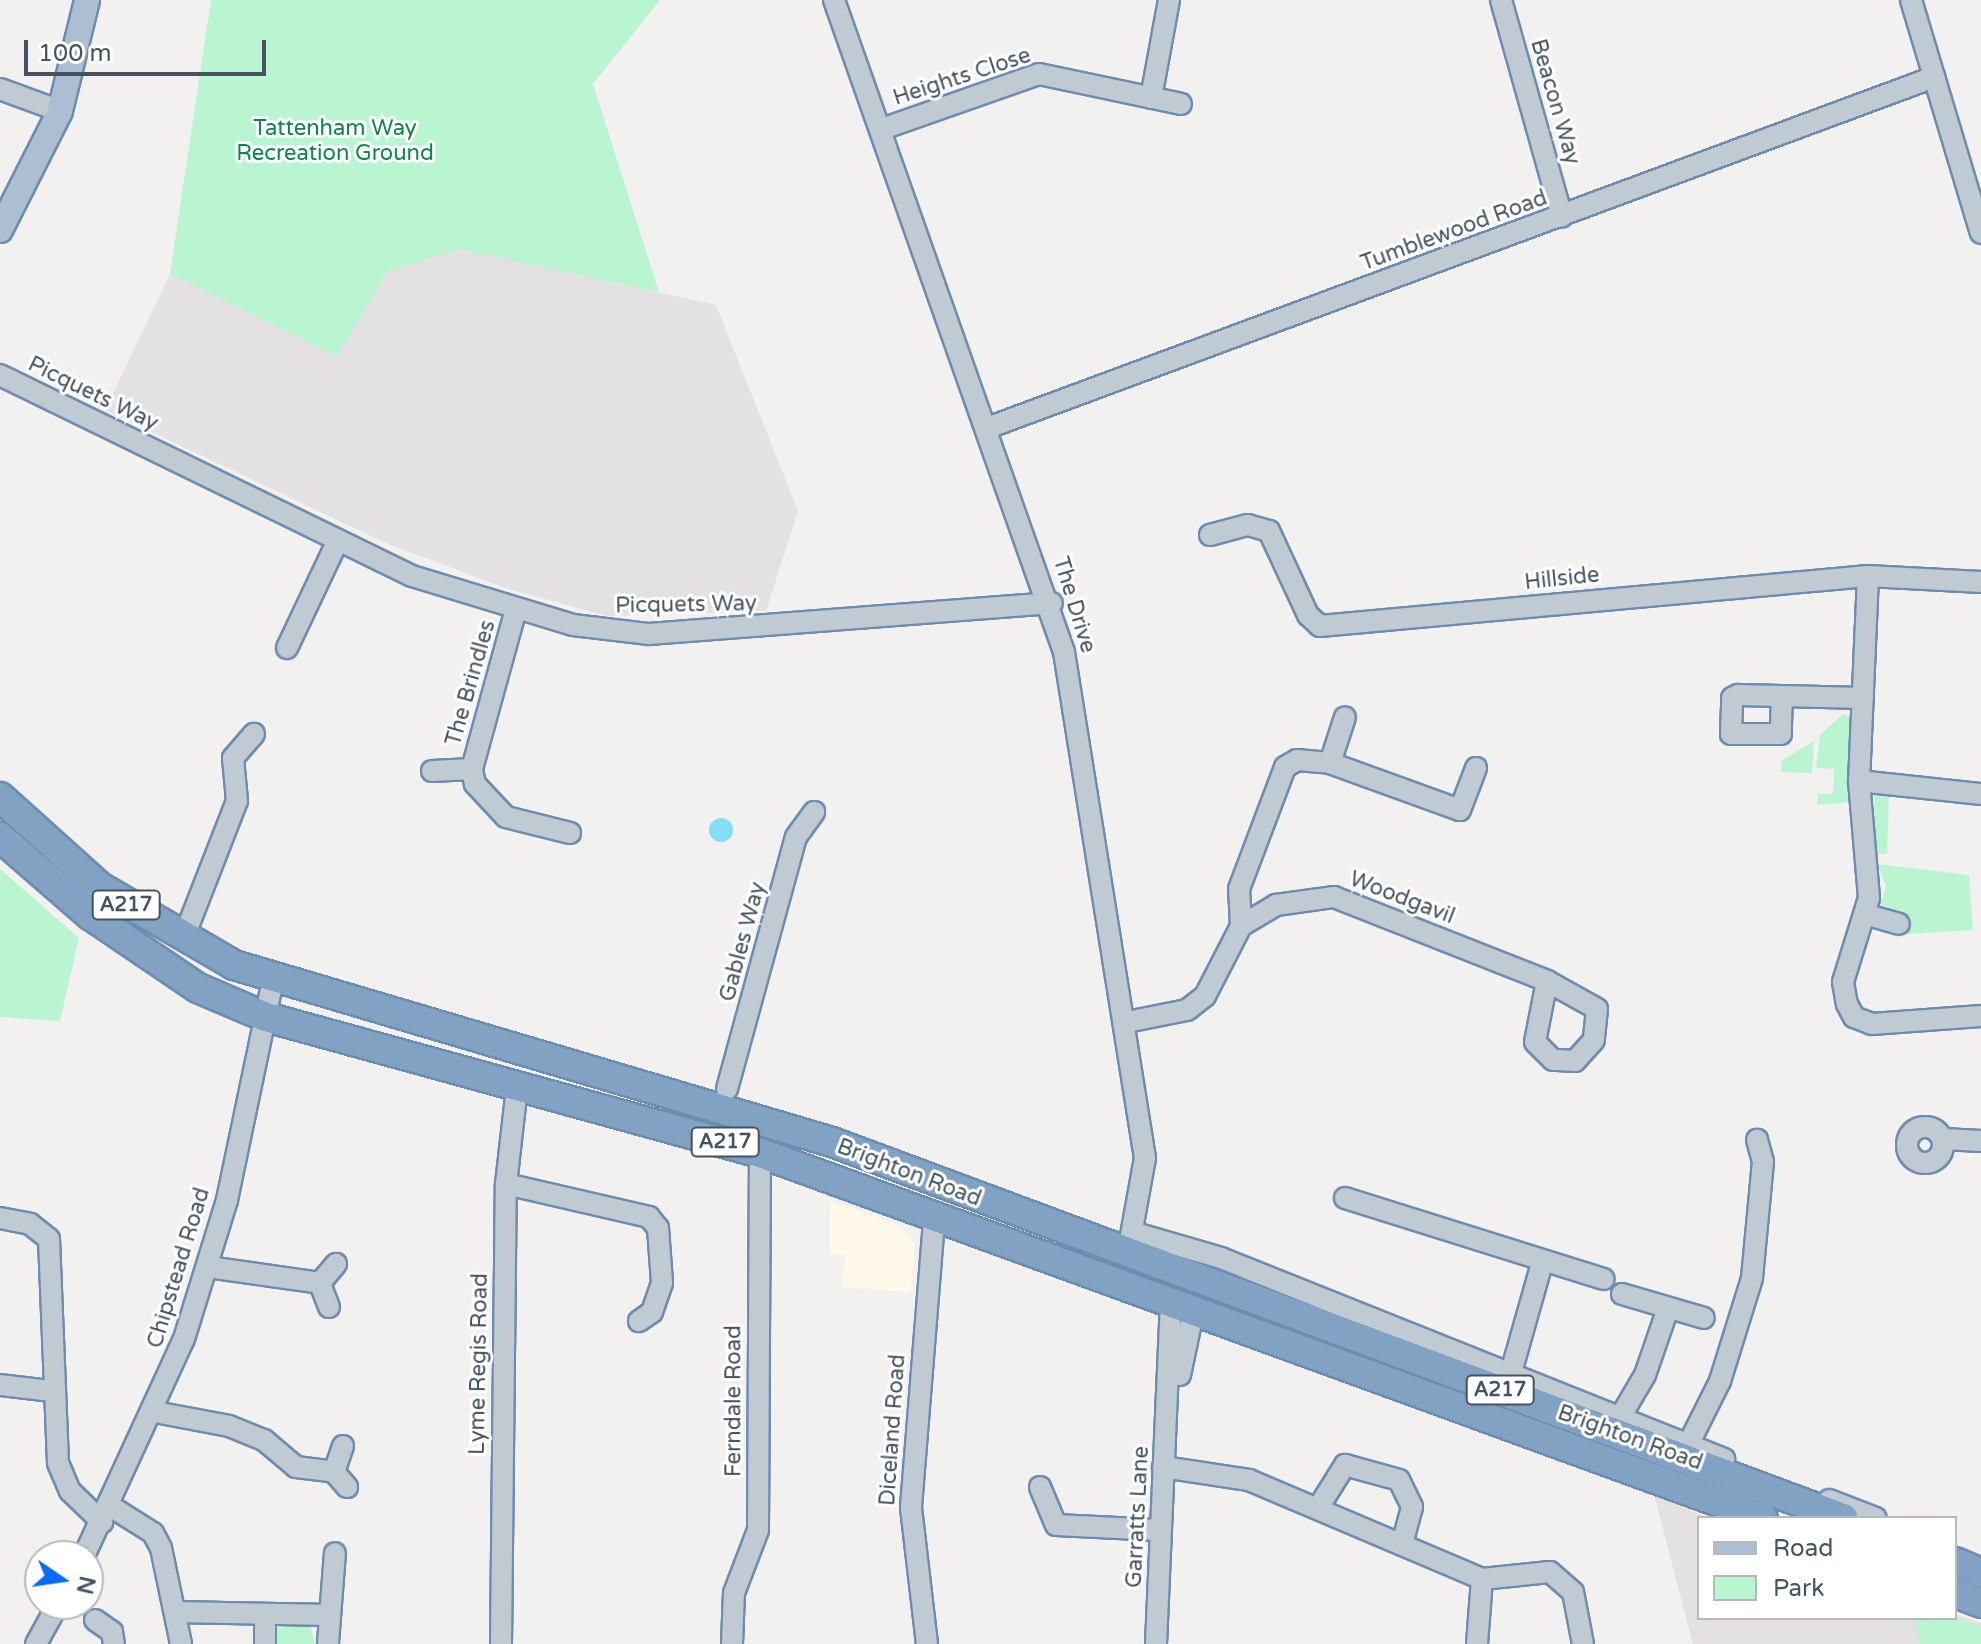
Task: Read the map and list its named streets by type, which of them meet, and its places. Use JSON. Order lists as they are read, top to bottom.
{
  "streets": {
    "highway": ["A217", "Brighton Road"],
    "street": [
      "Heights Close",
      "Beacon Way",
      "Tumblewood Road",
      "Picquets Way",
      "Hillside",
      "The Drive",
      "The Brindles",
      "Woodgavil",
      "Gables Way",
      "Chipstead Road",
      "Lyme Regis Road",
      "Ferndale Road",
      "Diceland Road",
      "Garratts Lane"
    ]
  },
  "crossings": [
    ["Heights Close", "The Drive"],
    ["Beacon Way", "Tumblewood Road"],
    ["Tumblewood Road", "The Drive"],
    ["Picquets Way", "The Drive"],
    ["Picquets Way", "The Brindles"],
    ["The Drive", "Brighton Road"],
    ["Brighton Road", "Chipstead Road"],
    ["Brighton Road", "Lyme Regis Road"],
    ["Brighton Road", "Ferndale Road"],
    ["Brighton Road", "Diceland Road"],
    ["Brighton Road", "Garratts Lane"]
  ],
  "parks": ["Tattenham Way Recreation Ground"],
  "legend": ["Road", "Park"],
  "scale_bar": "100 m",
  "north": "right"
}
